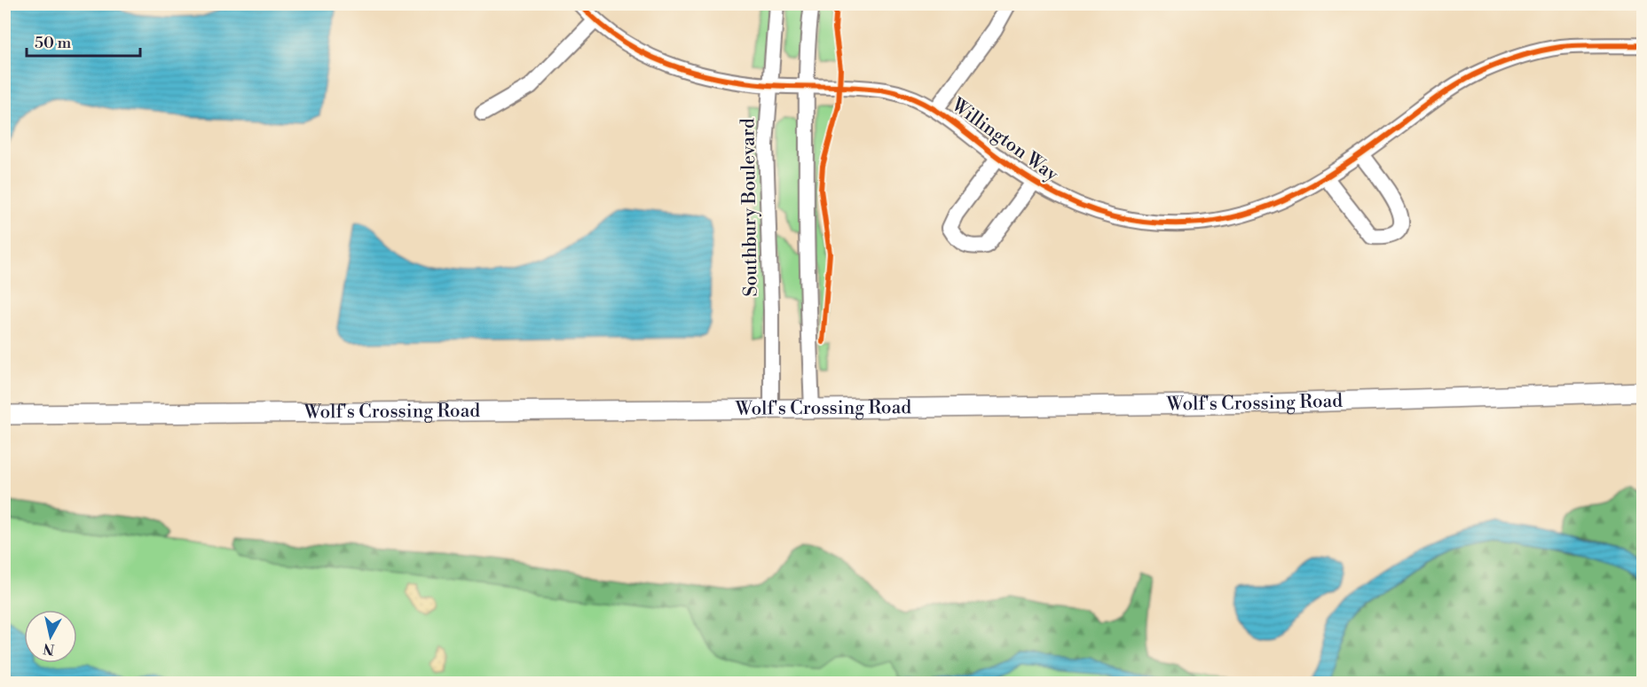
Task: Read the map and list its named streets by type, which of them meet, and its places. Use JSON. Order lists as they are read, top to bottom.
{
  "streets": {
    "main road": ["Wolf's Crossing Road"],
    "street": ["Willington Way", "Southbury Boulevard"]
  },
  "crossings": [
    ["Willington Way", "Southbury Boulevard"],
    ["Southbury Boulevard", "Wolf's Crossing Road"]
  ],
  "scale_bar": "50 m",
  "north": "bottom"
}
